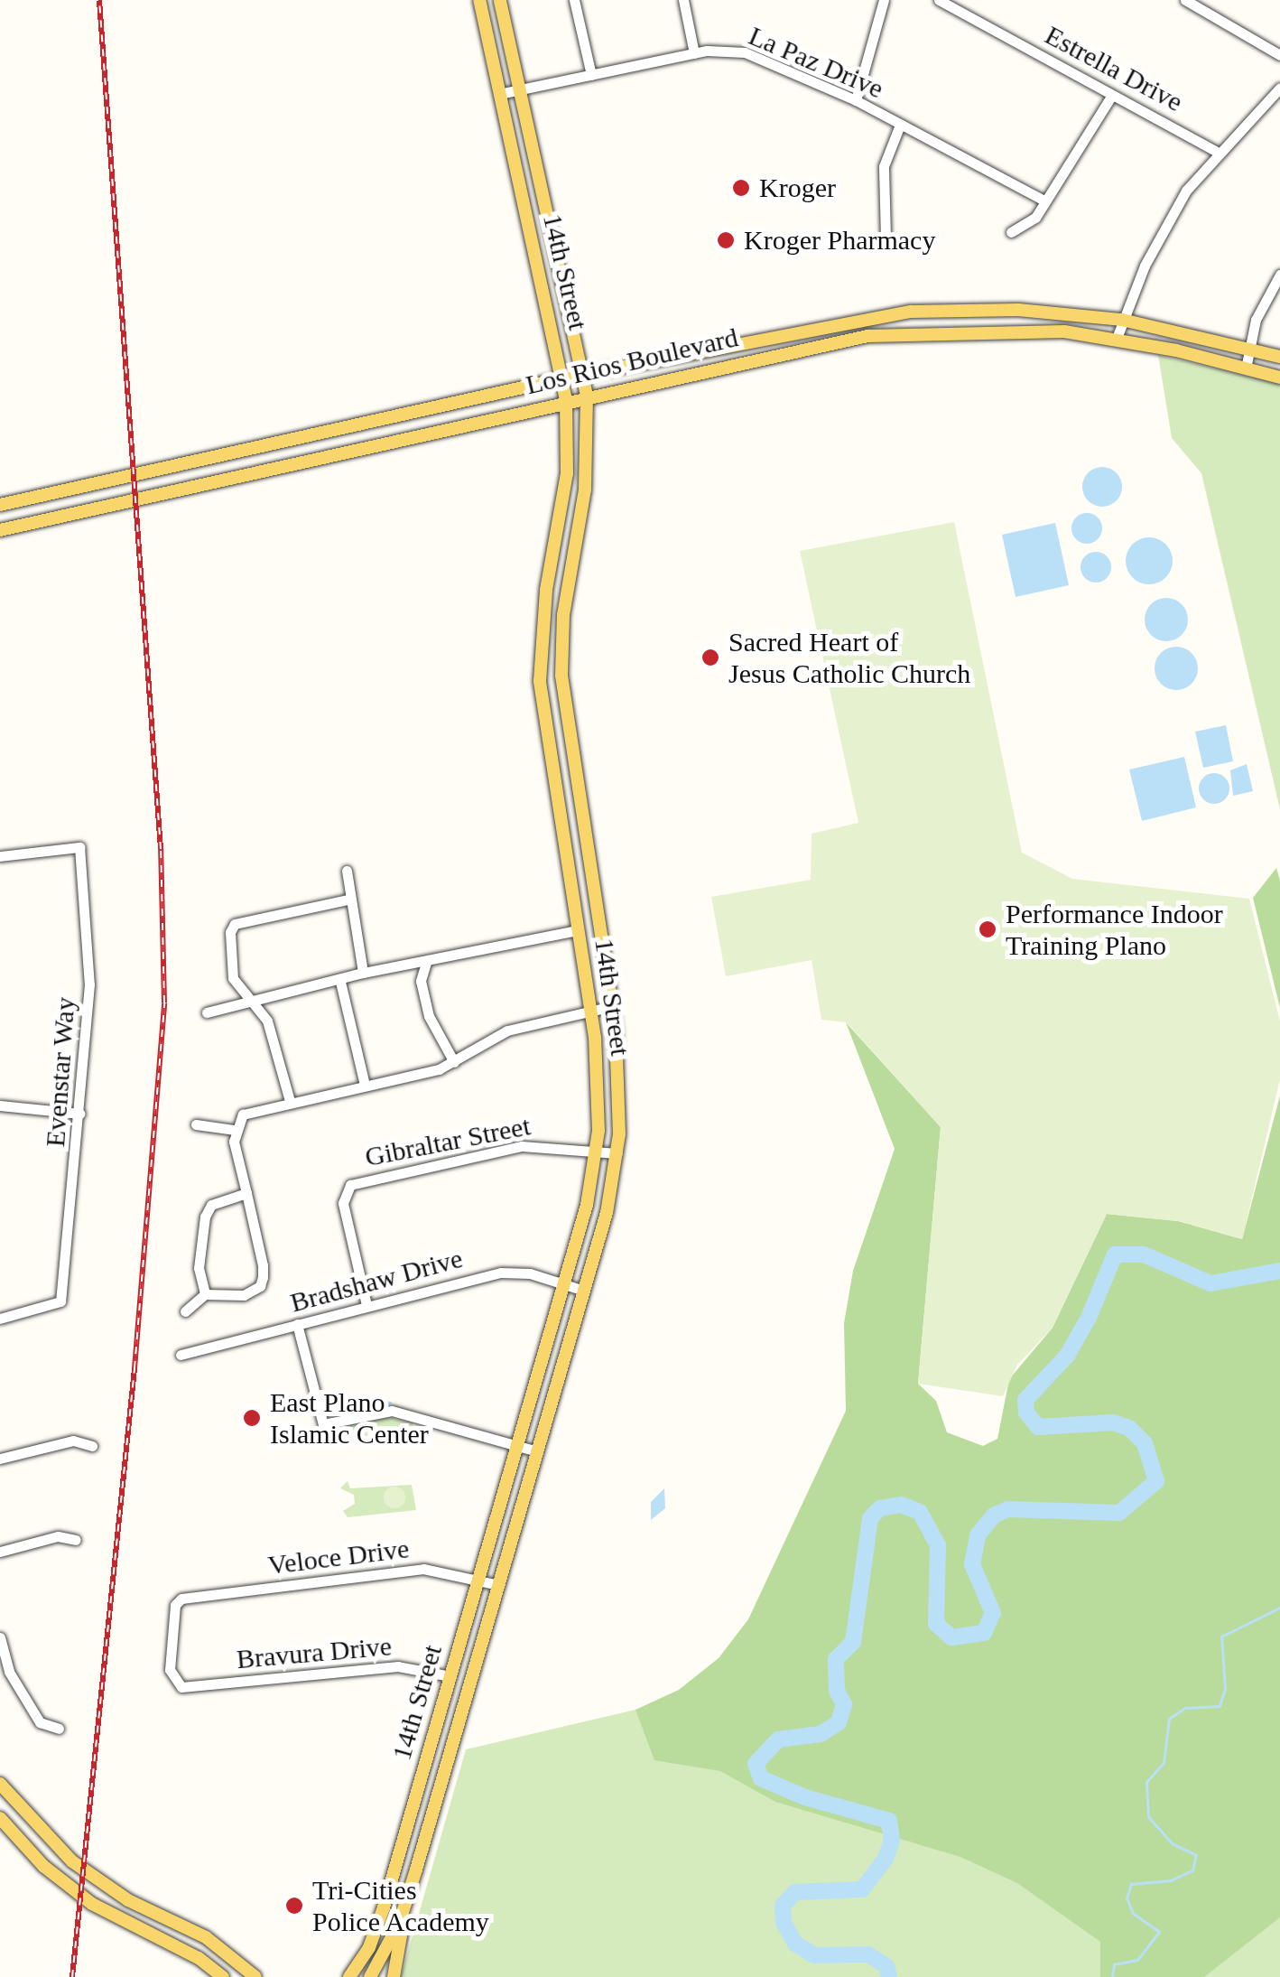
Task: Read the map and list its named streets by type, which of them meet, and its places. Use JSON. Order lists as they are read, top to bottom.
{
  "streets": {
    "main road": ["14th Street", "Los Rios Boulevard"],
    "street": [
      "La Paz Drive",
      "Estrella Drive",
      "Evenstar Way",
      "Gibraltar Street",
      "Bradshaw Drive",
      "Veloce Drive",
      "Bravura Drive"
    ]
  },
  "crossings": [
    ["La Paz Drive", "14th Street"],
    ["14th Street", "Los Rios Boulevard"],
    ["14th Street", "Gibraltar Street"],
    ["14th Street", "Bradshaw Drive"],
    ["14th Street", "Veloce Drive"],
    ["14th Street", "Bravura Drive"],
    ["Gibraltar Street", "Bradshaw Drive"],
    ["Veloce Drive", "Bravura Drive"]
  ],
  "places": [
    "Kroger",
    "Kroger Pharmacy",
    "Sacred Heart of Jesus Catholic Church",
    "Performance Indoor Training Plano",
    "East Plano Islamic Center",
    "Tri-Cities Police Academy"
  ]
}
